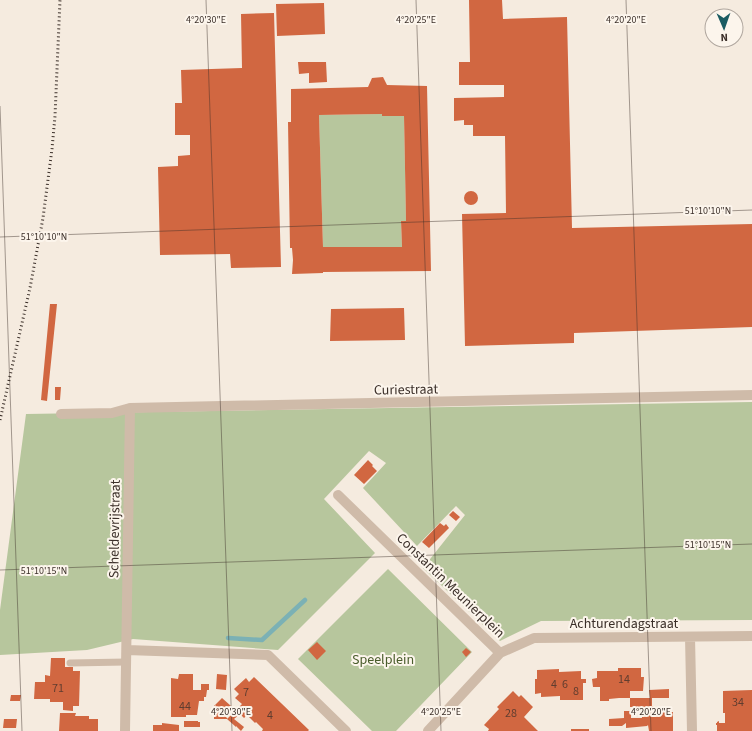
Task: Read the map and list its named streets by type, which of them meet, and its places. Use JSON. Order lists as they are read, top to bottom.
{
  "streets": {
    "street": [
      "Curiestraat",
      "Scheldevrijstraat",
      "Constantin Meunierplein",
      "Achturendagstraat"
    ]
  },
  "crossings": [
    ["Curiestraat", "Scheldevrijstraat"],
    ["Constantin Meunierplein", "Achturendagstraat"]
  ],
  "parks": ["Speelplein"],
  "house_numbers": [
    "14",
    "4",
    "6",
    "71",
    "8",
    "7",
    "34",
    "44",
    "28",
    "4"
  ],
  "north": "bottom",
  "coordinates": [
    "4°20'30\"E",
    "4°20'25\"E",
    "4°20'20\"E",
    "51°10'10\"N",
    "51°10'15\"N"
  ]
}
